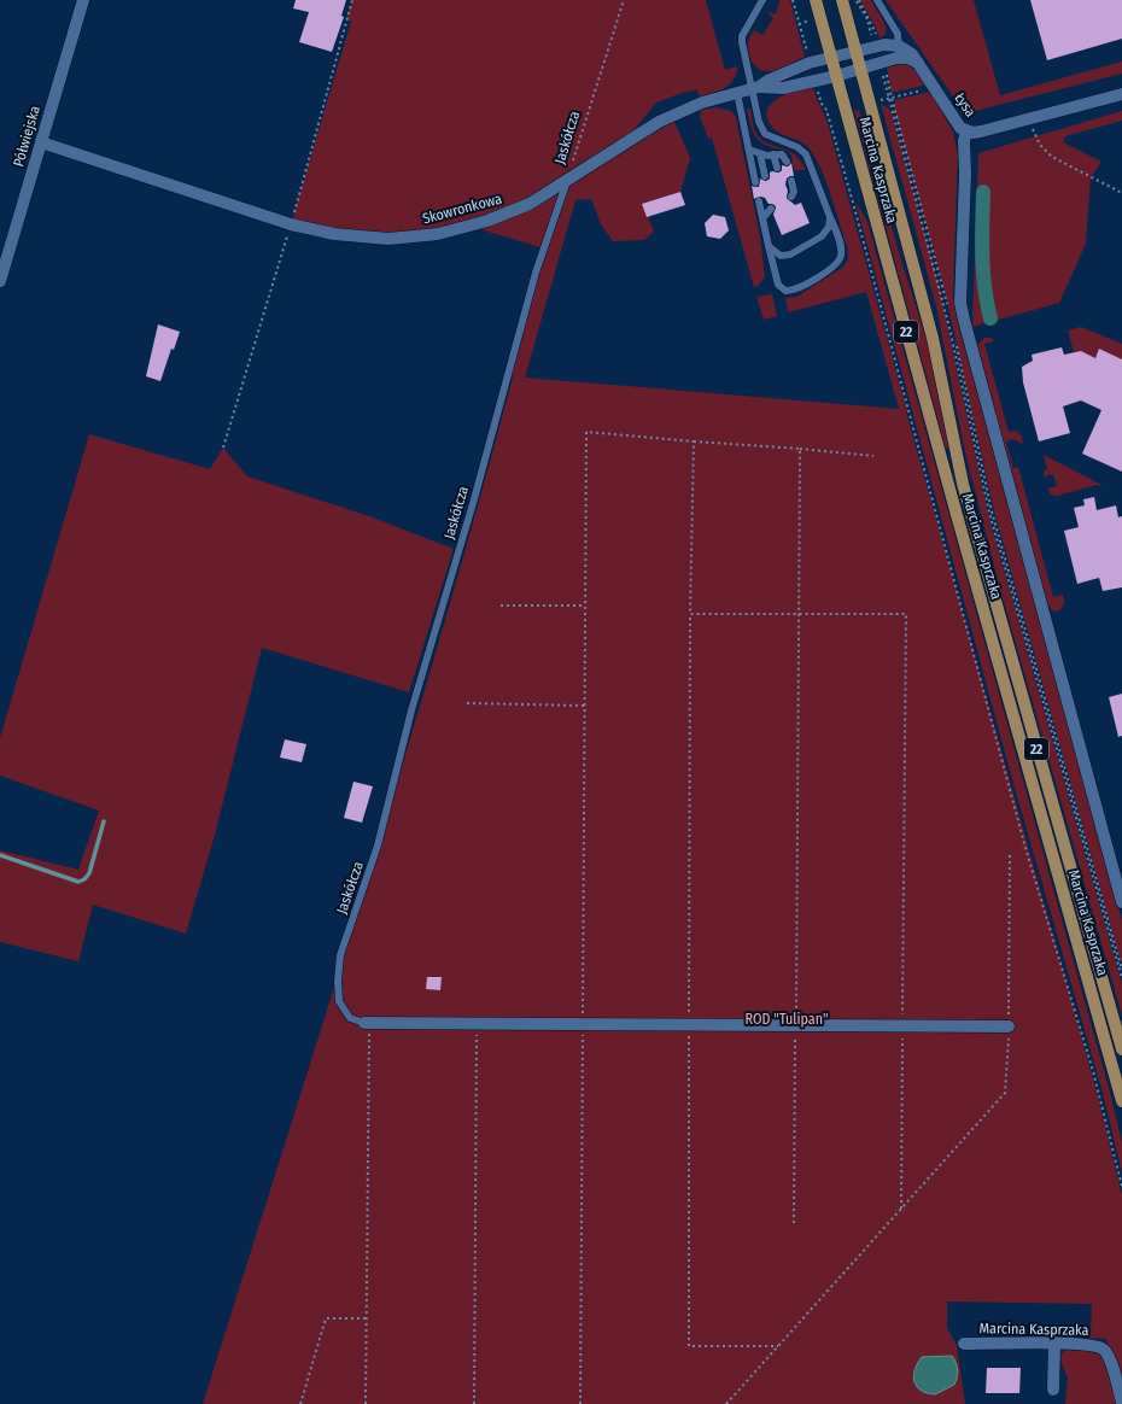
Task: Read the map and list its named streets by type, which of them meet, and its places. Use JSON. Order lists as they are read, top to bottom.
{
  "streets": {
    "main road": ["Marcina Kasprzaka", "22"],
    "street": ["Łysa", "Półwiejska", "Skowronkowa"],
    "lane": ["Jaskółcza"]
  },
  "crossings": [
    ["Łysa", "Marcina Kasprzaka"],
    ["Łysa", "Skowronkowa"],
    ["Półwiejska", "Skowronkowa"],
    ["Jaskółcza", "Skowronkowa"],
    ["Marcina Kasprzaka", "Skowronkowa"]
  ],
  "parks": ["ROD \"Tulipan\""]
}
